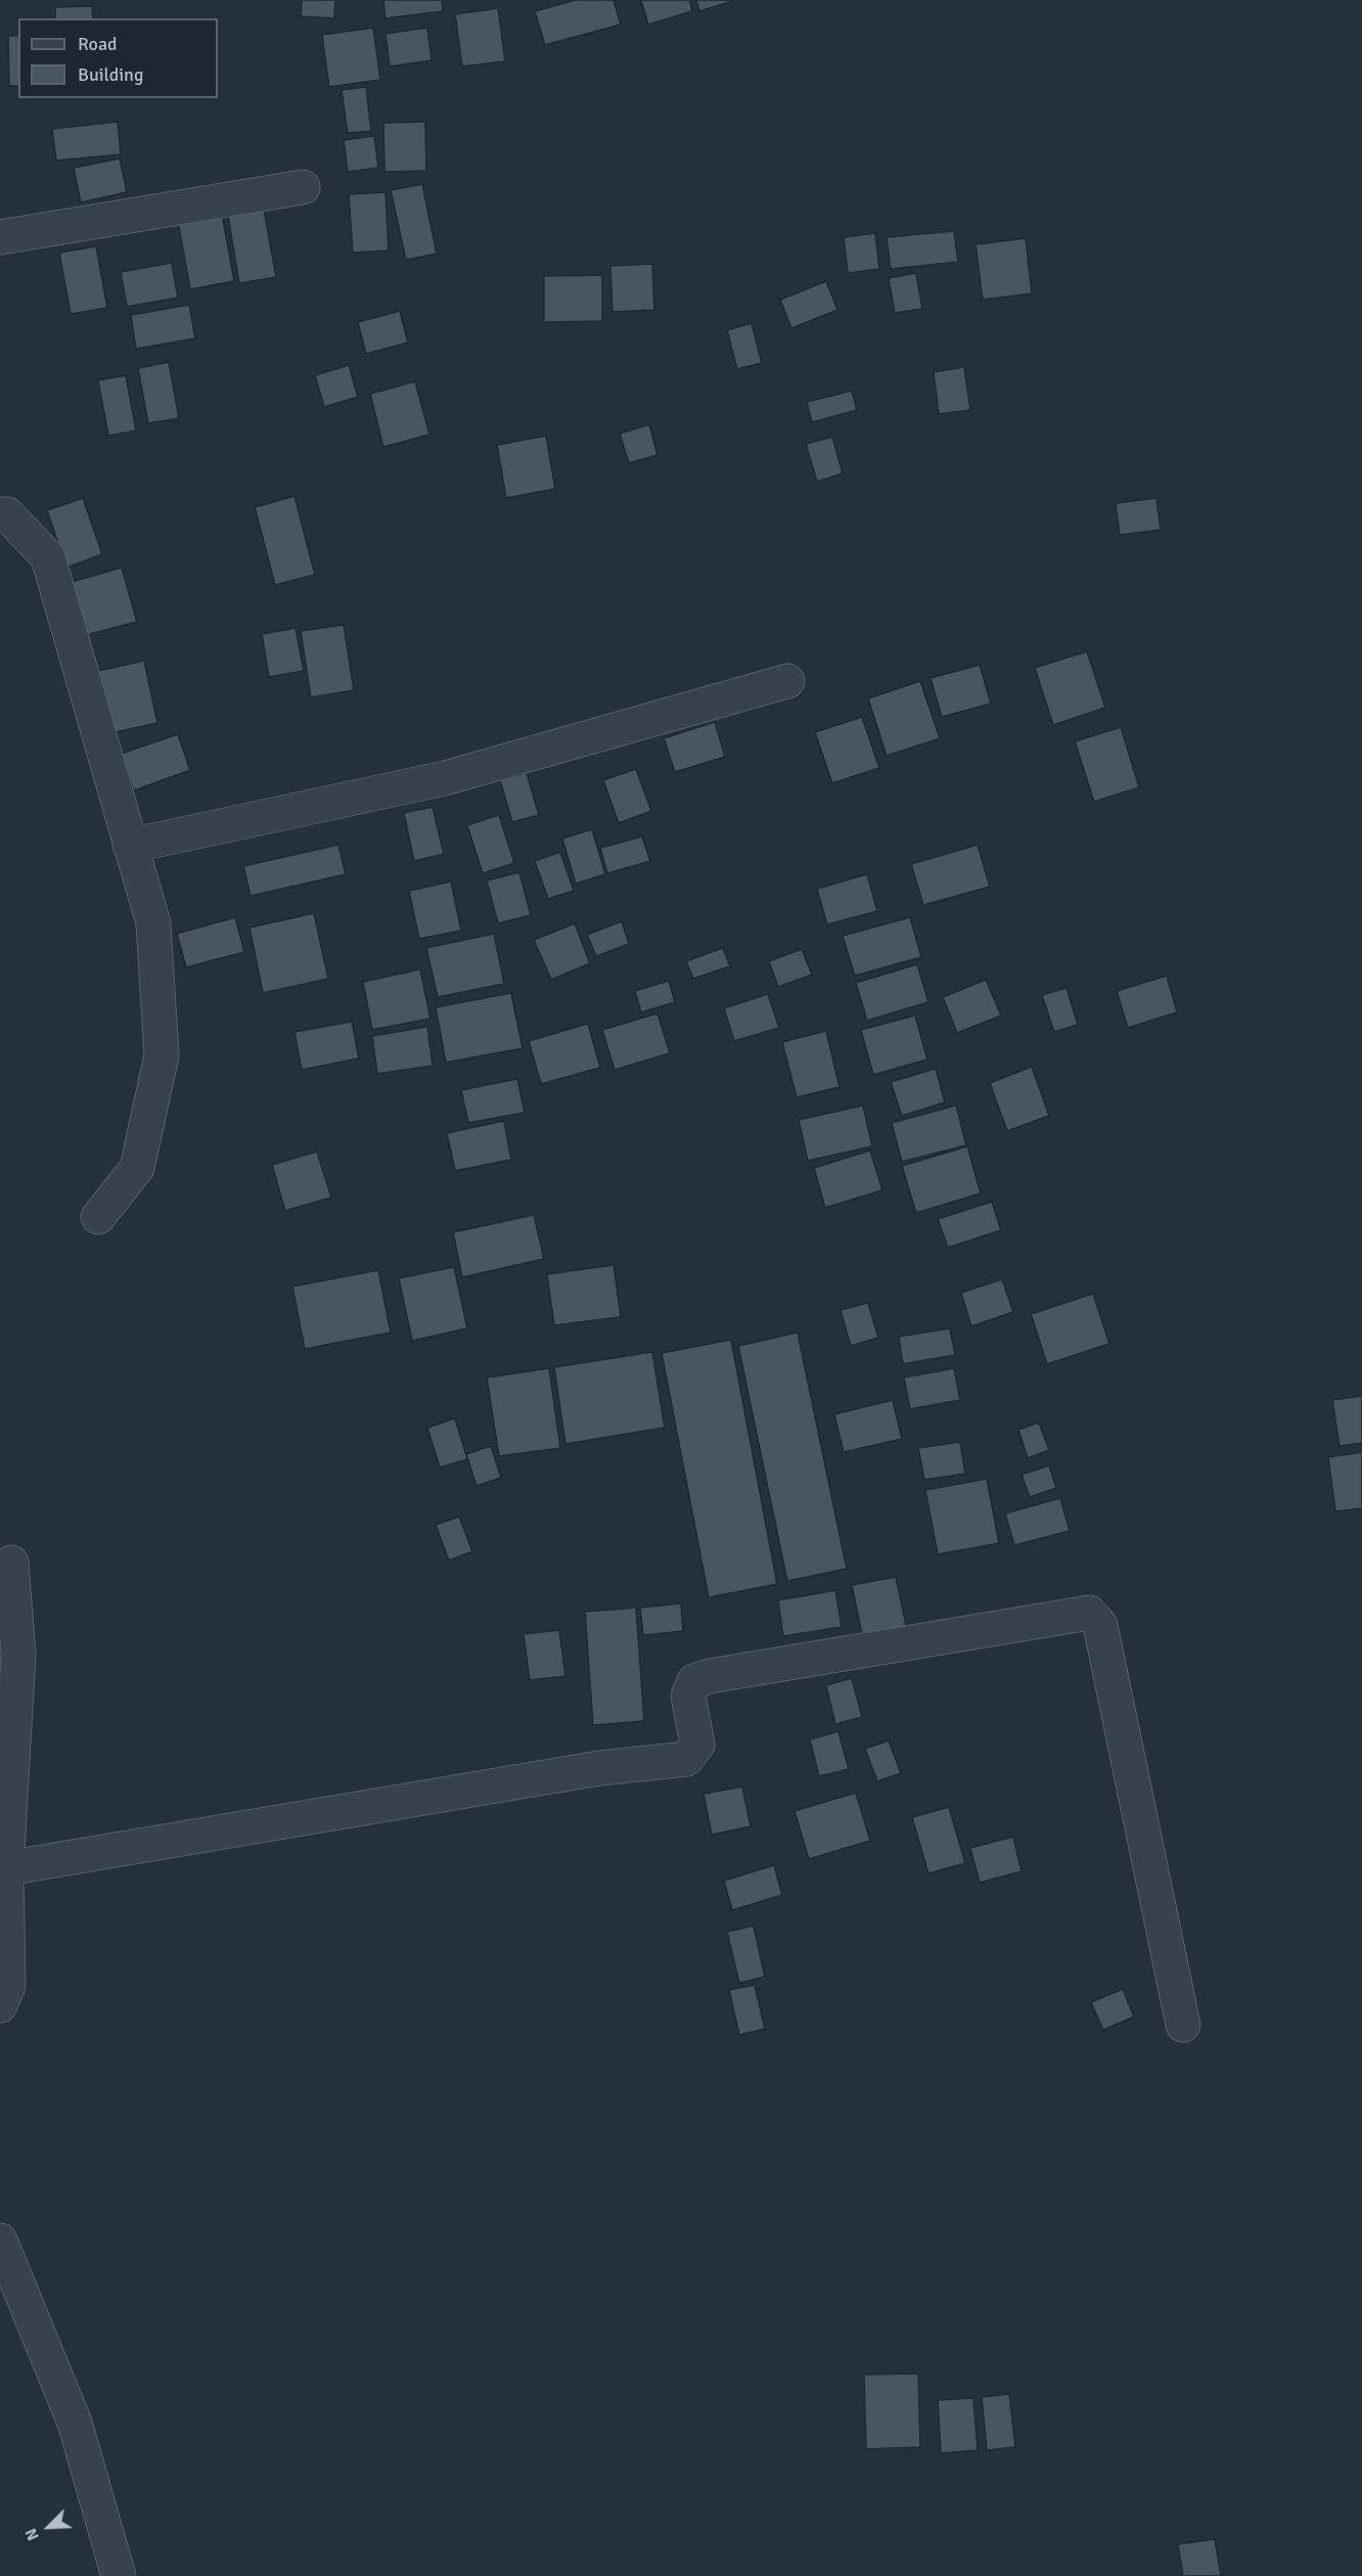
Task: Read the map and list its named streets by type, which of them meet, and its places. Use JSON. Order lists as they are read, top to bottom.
{
  "legend": ["Road", "Building"],
  "north": "bottom left"
}
